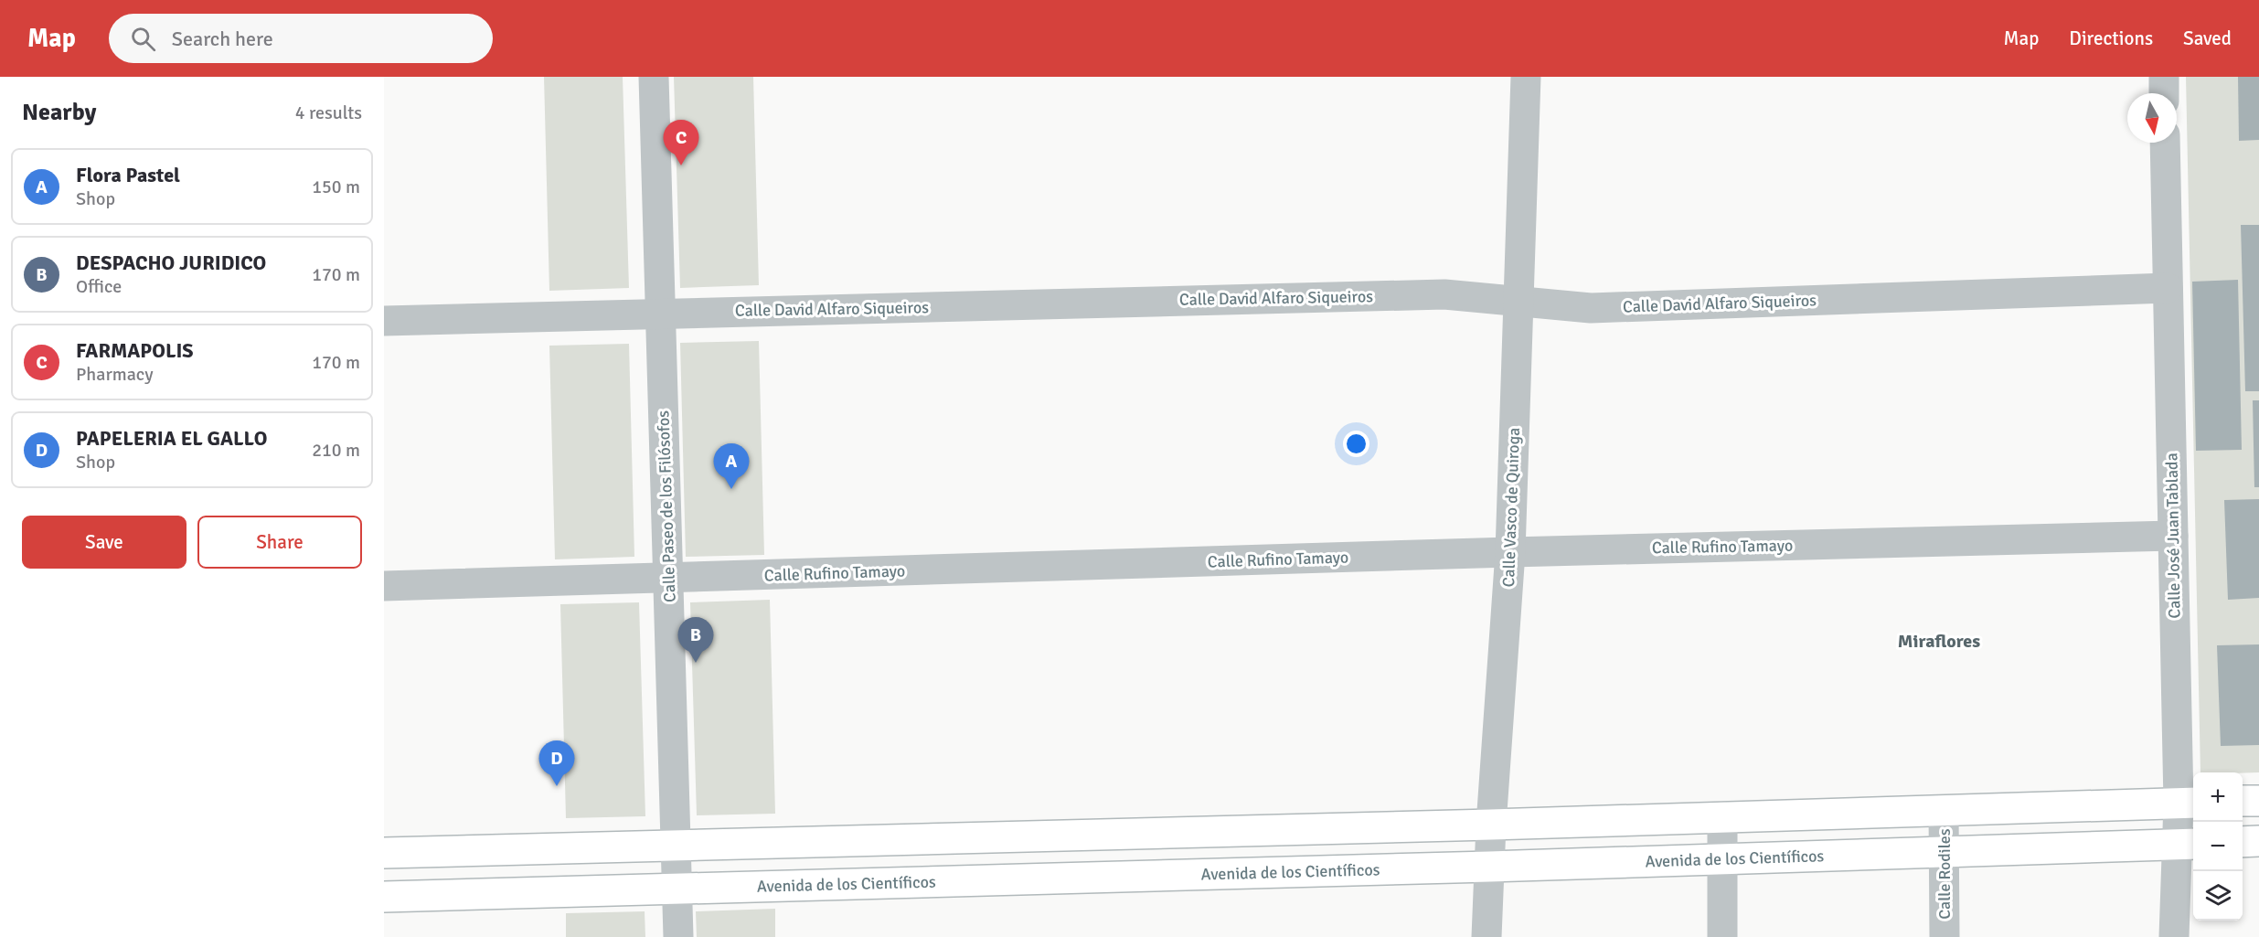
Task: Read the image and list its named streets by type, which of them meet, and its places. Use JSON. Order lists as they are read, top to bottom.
{
  "streets": {
    "street": [
      "Calle David Alfaro Siqueiros",
      "Calle Paseo de los Filósofos",
      "Calle Vasco de Quiroga",
      "Calle José Juan Tablada",
      "Calle Rufino Tamayo",
      "Avenida de los Científicos",
      "Calle Rodiles"
    ]
  },
  "crossings": [
    ["Calle David Alfaro Siqueiros", "Calle Paseo de los Filósofos"],
    ["Calle David Alfaro Siqueiros", "Calle Vasco de Quiroga"],
    ["Calle David Alfaro Siqueiros", "Calle José Juan Tablada"],
    ["Calle Paseo de los Filósofos", "Calle Rufino Tamayo"],
    ["Calle Paseo de los Filósofos", "Avenida de los Científicos"],
    ["Calle Vasco de Quiroga", "Calle Rufino Tamayo"],
    ["Calle Vasco de Quiroga", "Avenida de los Científicos"],
    ["Calle José Juan Tablada", "Calle Rufino Tamayo"],
    ["Calle José Juan Tablada", "Avenida de los Científicos"],
    ["Avenida de los Científicos", "Calle Rodiles"]
  ],
  "districts": ["Miraflores"],
  "north": "bottom",
  "page": {
    "header": "Map",
    "search": "Search here",
    "nav": ["Map", "Directions", "Saved"],
    "heading": ["Nearby", "4 results"],
    "pins": [
      "C",
      "A",
      "B",
      "D"
    ],
    "list": [
      {
        "mark": "A",
        "name": "Flora Pastel",
        "note": "Shop",
        "value": "150 m"
      },
      {
        "mark": "B",
        "name": "DESPACHO JURIDICO",
        "note": "Office",
        "value": "170 m"
      },
      {
        "mark": "C",
        "name": "FARMAPOLIS",
        "note": "Pharmacy",
        "value": "170 m"
      },
      {
        "mark": "D",
        "name": "PAPELERIA EL GALLO",
        "note": "Shop",
        "value": "210 m"
      }
    ],
    "buttons": ["Save", "Share"],
    "map_buttons": ["+", "−"]
  }
}
